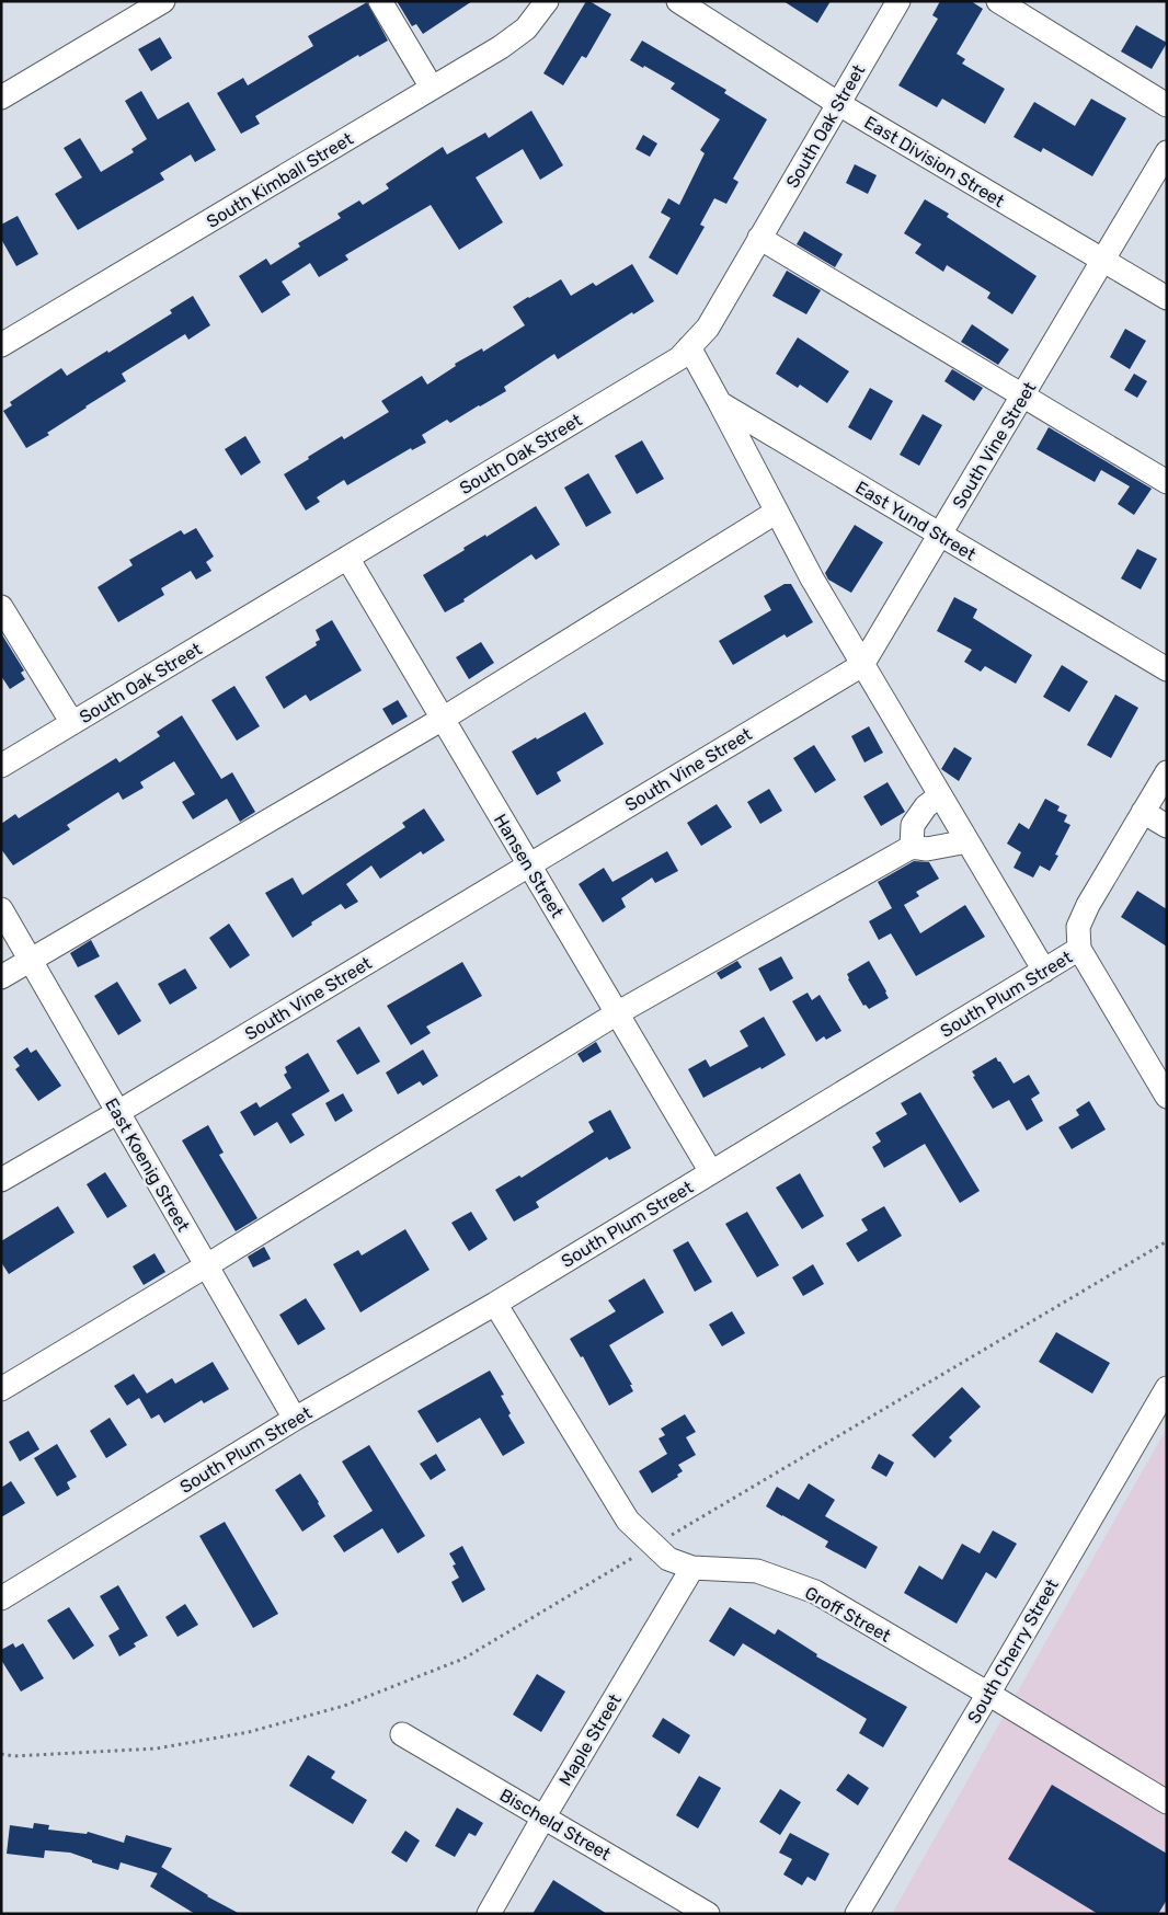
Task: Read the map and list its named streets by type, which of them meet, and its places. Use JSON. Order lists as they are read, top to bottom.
{
  "streets": {
    "street": [
      "South Oak Street",
      "East Division Street",
      "South Kimball Street",
      "South Vine Street",
      "East Yund Street",
      "Hansen Street",
      "South Plum Street",
      "East Koenig Street",
      "Groff Street",
      "South Cherry Street",
      "Maple Street",
      "Bischeld Street"
    ]
  },
  "crossings": [
    ["South Oak Street", "East Division Street"],
    ["South Oak Street", "Hansen Street"],
    ["East Division Street", "South Vine Street"],
    ["South Vine Street", "East Yund Street"],
    ["South Vine Street", "Hansen Street"],
    ["South Vine Street", "East Koenig Street"],
    ["Hansen Street", "South Plum Street"],
    ["South Plum Street", "East Koenig Street"],
    ["South Plum Street", "Groff Street"],
    ["Groff Street", "South Cherry Street"],
    ["Groff Street", "Maple Street"],
    ["Maple Street", "Bischeld Street"]
  ]
}
